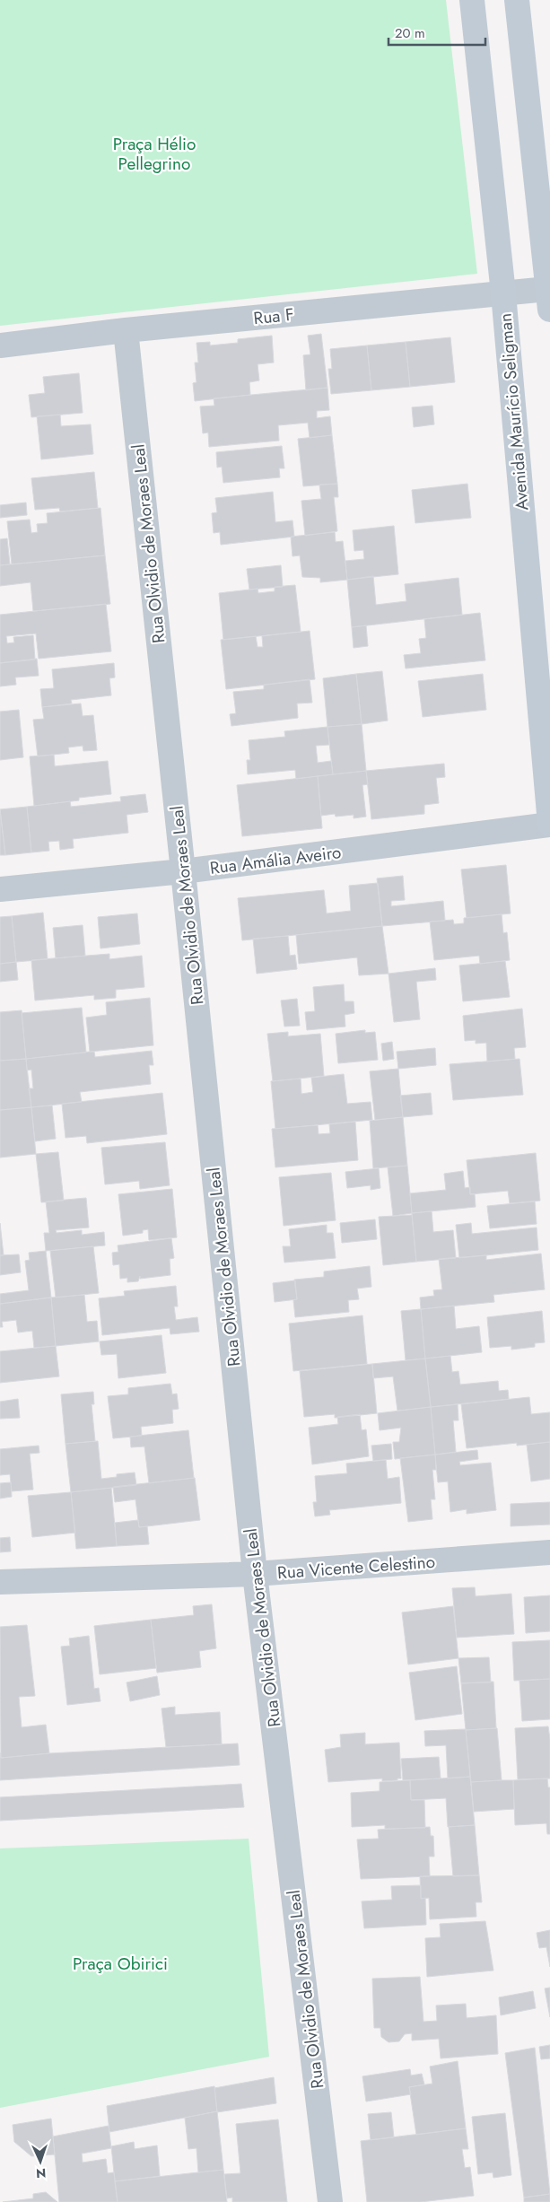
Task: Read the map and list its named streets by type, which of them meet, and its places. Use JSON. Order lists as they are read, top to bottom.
{
  "streets": {
    "main road": ["Avenida Maurício Seligman"],
    "street": [
      "Rua F",
      "Rua Olvidio de Moraes Leal",
      "Rua Amália Aveiro",
      "Rua Vicente Celestino"
    ]
  },
  "crossings": [
    ["Rua F", "Avenida Maurício Seligman"],
    ["Rua F", "Rua Olvidio de Moraes Leal"],
    ["Avenida Maurício Seligman", "Rua Amália Aveiro"],
    ["Rua Olvidio de Moraes Leal", "Rua Amália Aveiro"],
    ["Rua Olvidio de Moraes Leal", "Rua Vicente Celestino"]
  ],
  "parks": ["Praça Hélio Pellegrino", "Praça Obirici"],
  "scale_bar": "20 m",
  "north": "bottom"
}
